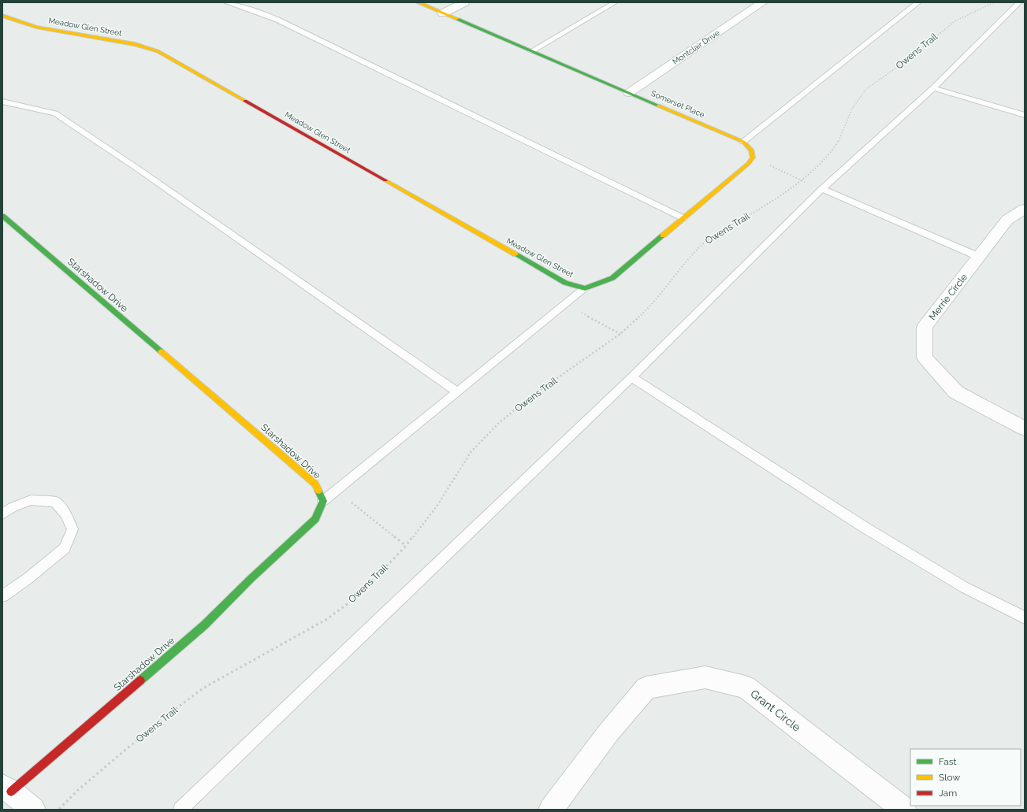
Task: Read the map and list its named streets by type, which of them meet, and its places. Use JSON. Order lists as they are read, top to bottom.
{
  "streets": {
    "street": [
      "Meadow Glen Street",
      "Montclair Drive",
      "Somerset Place",
      "Starshadow Drive",
      "Merrie Circle",
      "Grant Circle"
    ],
    "path": ["Owens Trail"]
  },
  "crossings": [
    ["Montclair Drive", "Somerset Place"]
  ],
  "legend": ["Fast", "Slow", "Jam"]
}
